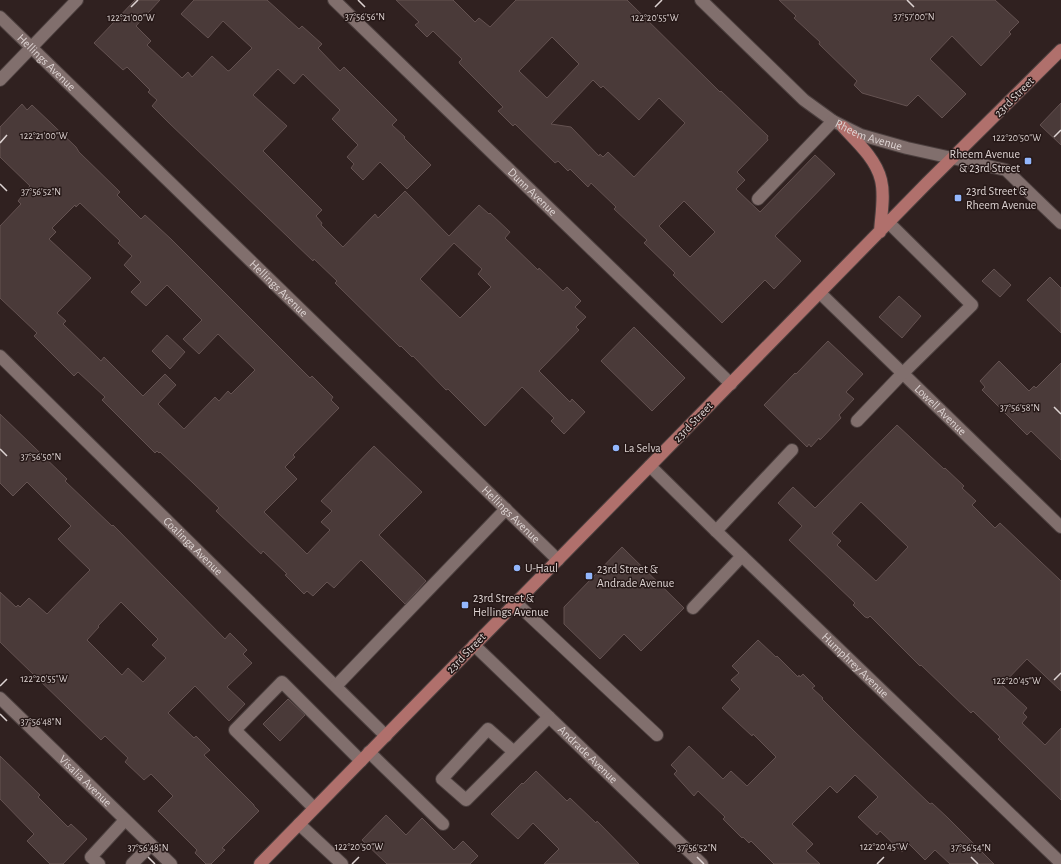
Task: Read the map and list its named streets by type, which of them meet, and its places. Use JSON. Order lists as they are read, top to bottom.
{
  "streets": {
    "main road": ["23rd Street"],
    "street": [
      "Hellings Avenue",
      "Rheem Avenue",
      "Dunn Avenue",
      "Lowell Avenue",
      "Coalinga Avenue",
      "Humphrey Avenue",
      "Andrade Avenue",
      "Visalia Avenue"
    ]
  },
  "crossings": [
    ["Hellings Avenue", "23rd Street"],
    ["23rd Street", "Rheem Avenue"],
    ["23rd Street", "Dunn Avenue"],
    ["23rd Street", "Lowell Avenue"],
    ["23rd Street", "Coalinga Avenue"],
    ["23rd Street", "Humphrey Avenue"],
    ["23rd Street", "Andrade Avenue"]
  ],
  "places": {
    "transit": [
      "Rheem Avenue & 23rd Street",
      "23rd Street & Rheem Avenue",
      "23rd Street & Andrade Avenue",
      "23rd Street & Hellings Avenue"
    ],
    "other": ["La Selva", "U-Haul"]
  },
  "coordinates": [
    "37°56'56\"N",
    "37°57'00\"N",
    "122°21'00\"W",
    "122°20'55\"W",
    "122°20'50\"W",
    "37°56'52\"N",
    "37°56'58\"N",
    "37°56'50\"N",
    "122°20'45\"W",
    "37°56'48\"N",
    "37°56'54\"N"
  ]
}
